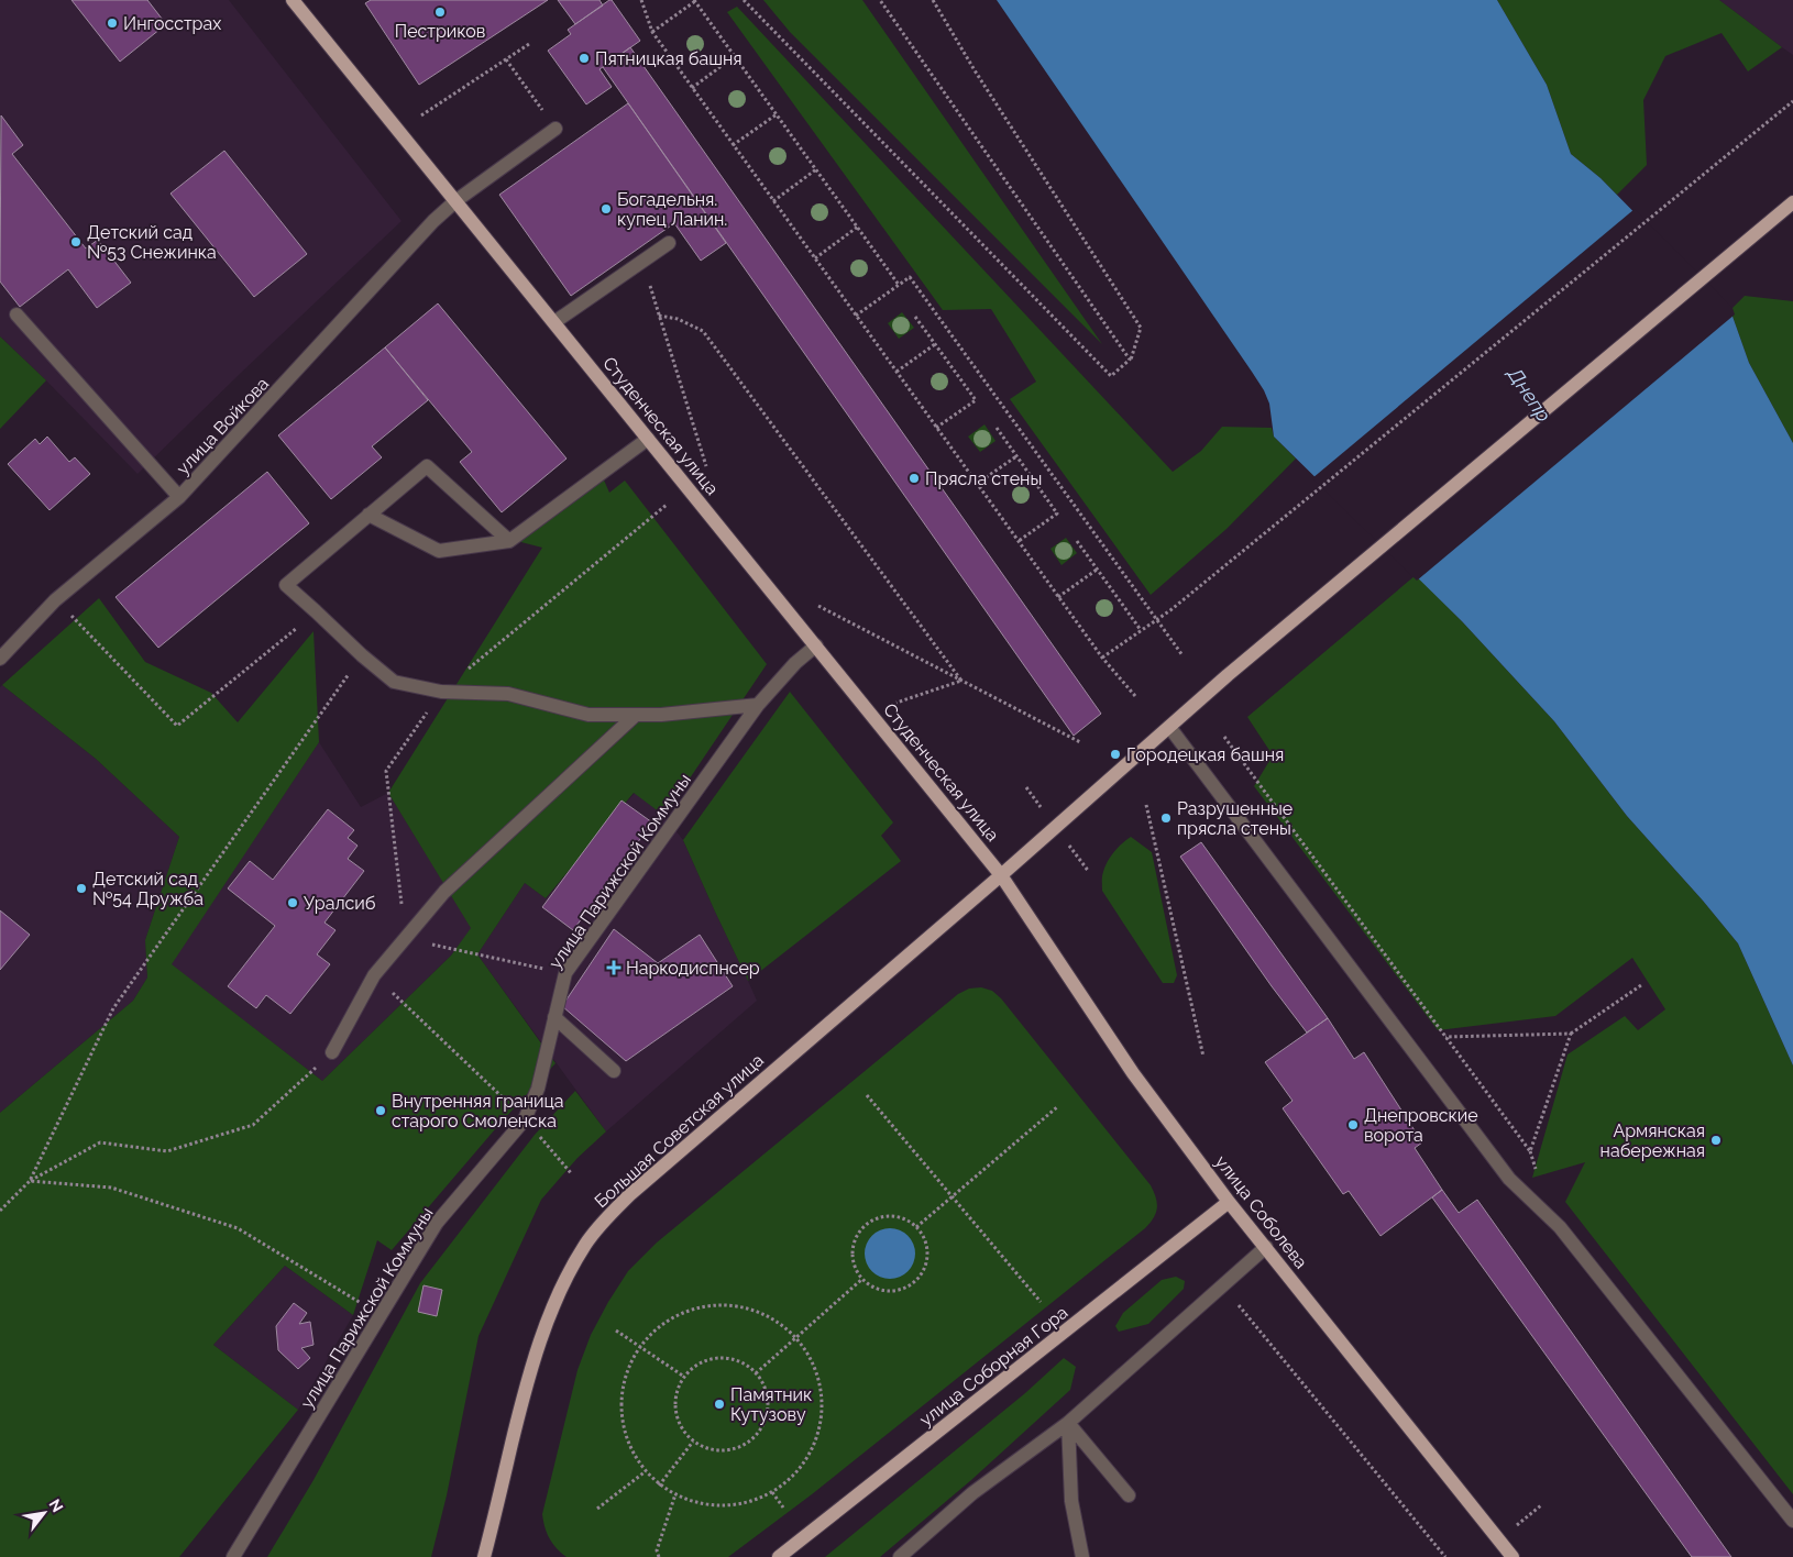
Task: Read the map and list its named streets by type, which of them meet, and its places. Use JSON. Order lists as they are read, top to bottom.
{
  "streets": {
    "main road": [
      "Студенческая улица",
      "Большая Советская улица",
      "улица Соболева",
      "улица Соборная Гора"
    ],
    "street": ["улица Войкова", "улица Парижской Коммуны"]
  },
  "crossings": [
    ["улица Войкова", "Студенческая улица"],
    ["Студенческая улица", "улица Парижской Коммуны"],
    ["Студенческая улица", "Большая Советская улица"],
    ["Студенческая улица", "улица Соболева"],
    ["Большая Советская улица", "улица Соболева"],
    ["улица Соболева", "улица Соборная Гора"]
  ],
  "water": ["Днепр"],
  "places": {
    "other": [
      "Пестриков",
      "Ингосстрах",
      "Пятницкая башня",
      "Богадельня. купец Ланин.",
      "Детский сад №53 Снежинка",
      "Прясла стены",
      "Городецкая башня",
      "Разрушенные прясла стены",
      "Детский сад №54 Дружба",
      "Уралсиб",
      "Внутренняя граница старого Смоленска",
      "Днепровские ворота",
      "Армянская набережная",
      "Памятник Кутузову"
    ],
    "health": ["Наркодиспнсер"]
  },
  "north": "top right"
}
